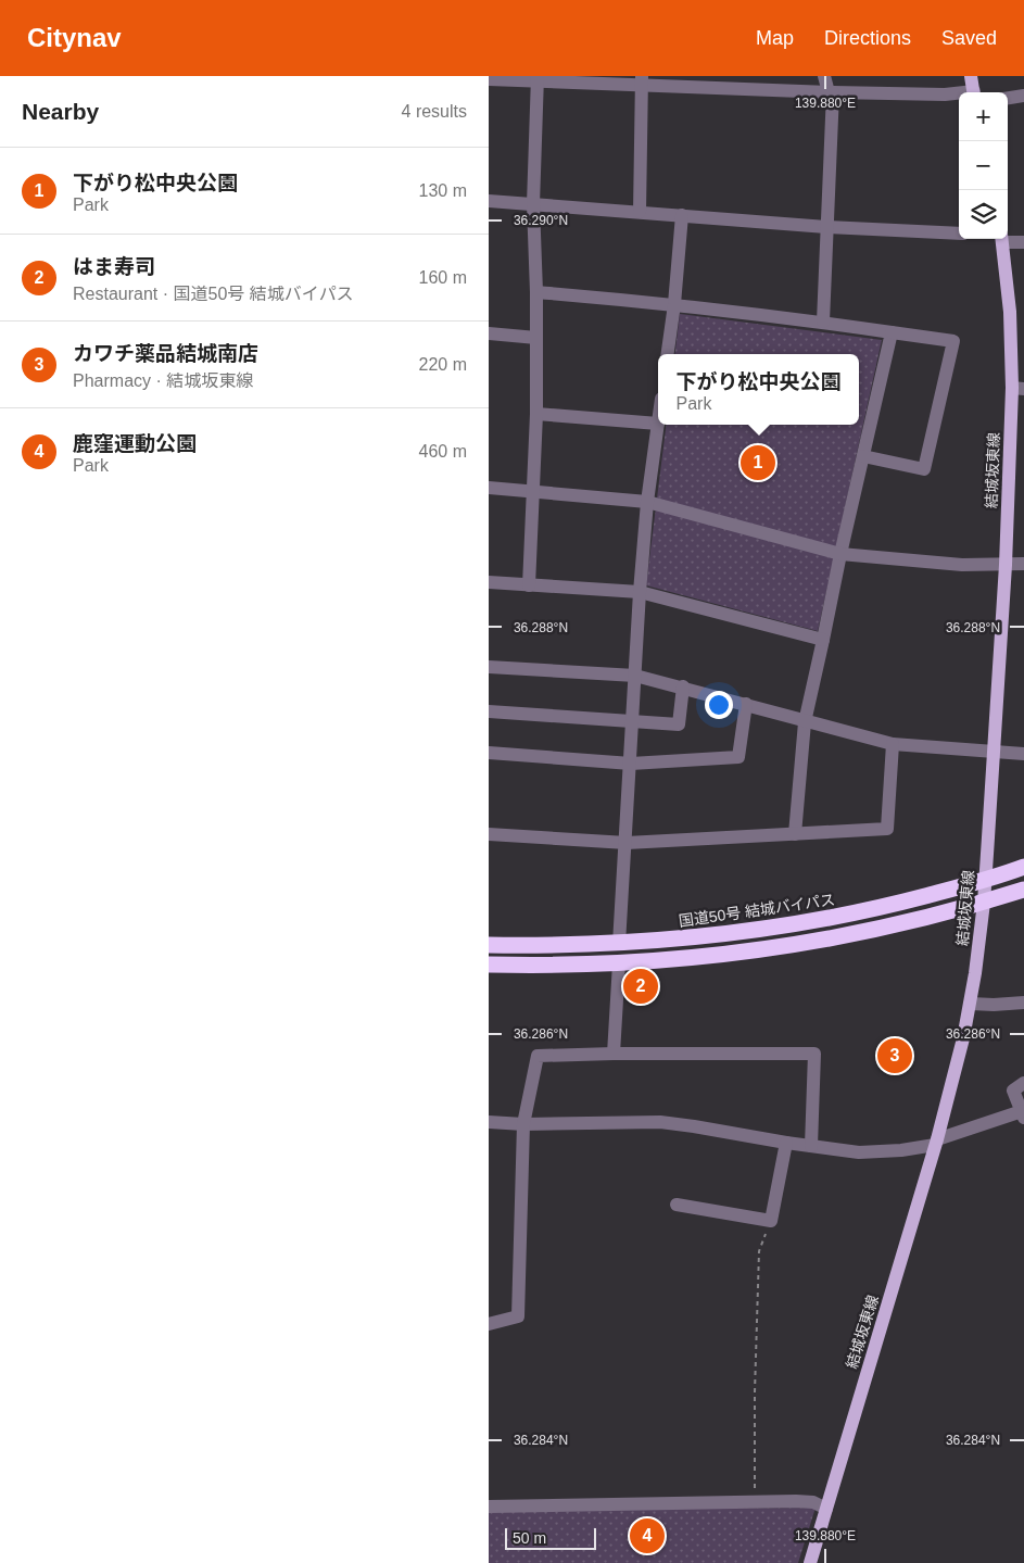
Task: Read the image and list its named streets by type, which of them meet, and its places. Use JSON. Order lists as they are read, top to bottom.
{
  "streets": {
    "highway": ["国道50号 結城バイパス"],
    "main road": ["結城坂東線"]
  },
  "crossings": [
    ["結城坂東線", "国道50号 結城バイパス"]
  ],
  "scale_bar": "50 m",
  "page": {
    "header": "Citynav",
    "nav": ["Map", "Directions", "Saved"],
    "heading": ["Nearby", "4 results"],
    "map_buttons": ["+", "−"],
    "list": [
      {
        "mark": "1",
        "name": "下がり松中央公園",
        "note": "Park",
        "value": "130 m"
      },
      {
        "mark": "2",
        "name": "はま寿司",
        "note": "Restaurant · 国道50号 結城バイパス",
        "value": "160 m"
      },
      {
        "mark": "3",
        "name": "カワチ薬品結城南店",
        "note": "Pharmacy · 結城坂東線",
        "value": "220 m"
      },
      {
        "mark": "4",
        "name": "鹿窪運動公園",
        "note": "Park",
        "value": "460 m"
      }
    ],
    "popup": ["下がり松中央公園", "Park"],
    "pins": [
      "1",
      "2",
      "3",
      "4"
    ],
    "scale": "50 m"
  },
  "coordinates": [
    "139.880°E",
    "36.290°N",
    "36.288°N",
    "36.286°N",
    "36.284°N"
  ]
}
